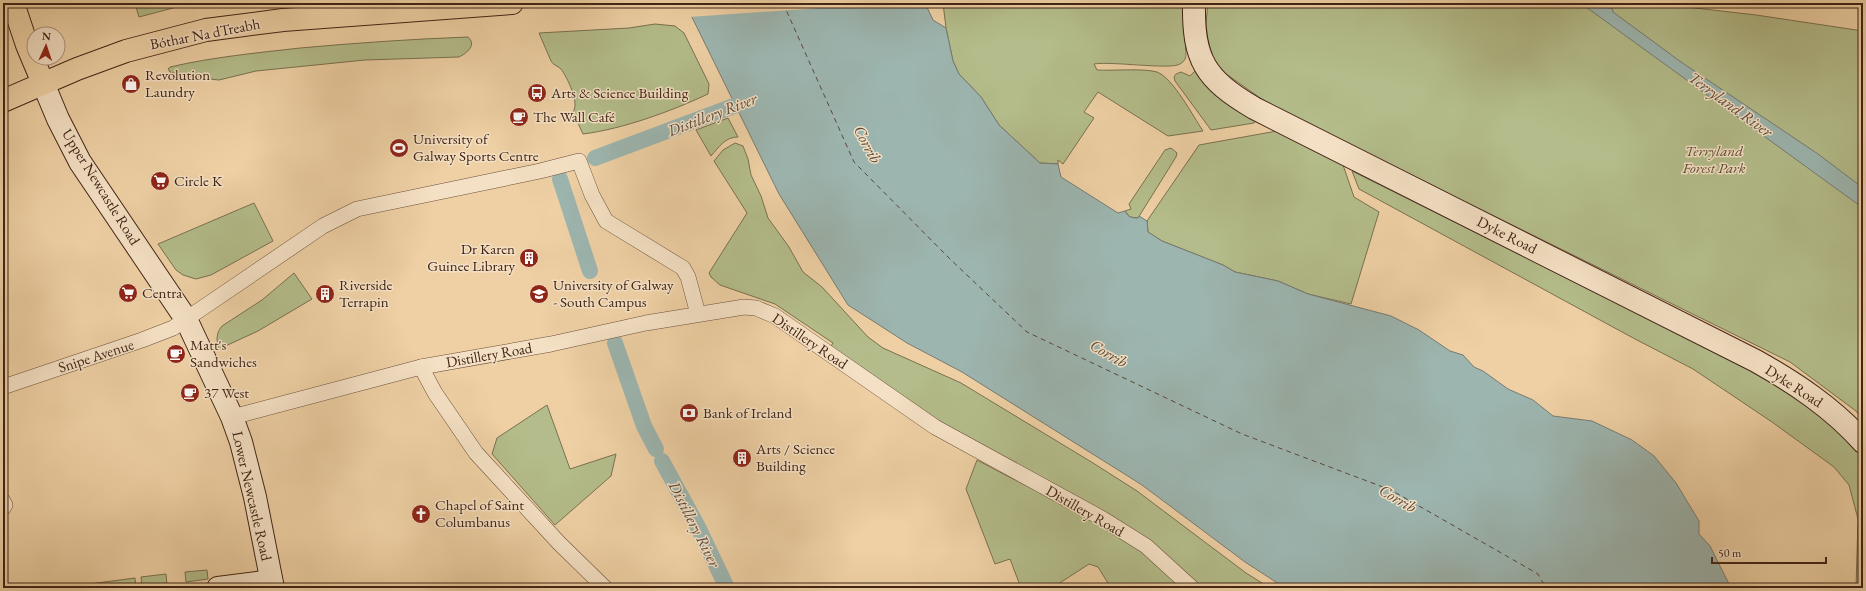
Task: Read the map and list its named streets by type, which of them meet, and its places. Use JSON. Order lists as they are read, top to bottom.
{
  "streets": {
    "main road": ["Bóthar Na dTreabh", "Upper Newcastle Road"],
    "street": [
      "Dyke Road",
      "Distillery Road",
      "Snipe Avenue",
      "Lower Newcastle Road"
    ]
  },
  "crossings": [
    ["Bóthar Na dTreabh", "Upper Newcastle Road"],
    ["Upper Newcastle Road", "Snipe Avenue"],
    ["Upper Newcastle Road", "Lower Newcastle Road"],
    ["Distillery Road", "Snipe Avenue"],
    ["Distillery Road", "Lower Newcastle Road"],
    ["Snipe Avenue", "Lower Newcastle Road"]
  ],
  "water": ["Terryland River", "Distillery River", "Corrib"],
  "parks": ["Terryland Forest Park"],
  "places": {
    "shop": ["Revolution Laundry"],
    "bus stop": ["Arts & Science Building"],
    "cafe": ["The Wall Café", "Matt's Sandwiches", "37 West"],
    "sports": ["University of Galway Sports Centre"],
    "supermarket": ["Circle K", "Centra"],
    "building": ["Dr Karen Guinee Library", "Riverside Terrapin", "Arts / Science Building"],
    "school or university": ["University of Galway - South Campus"],
    "bank": ["Bank of Ireland"],
    "church": ["Chapel of Saint Columbanus"]
  },
  "scale_bar": "50 m",
  "north": "top"
}
